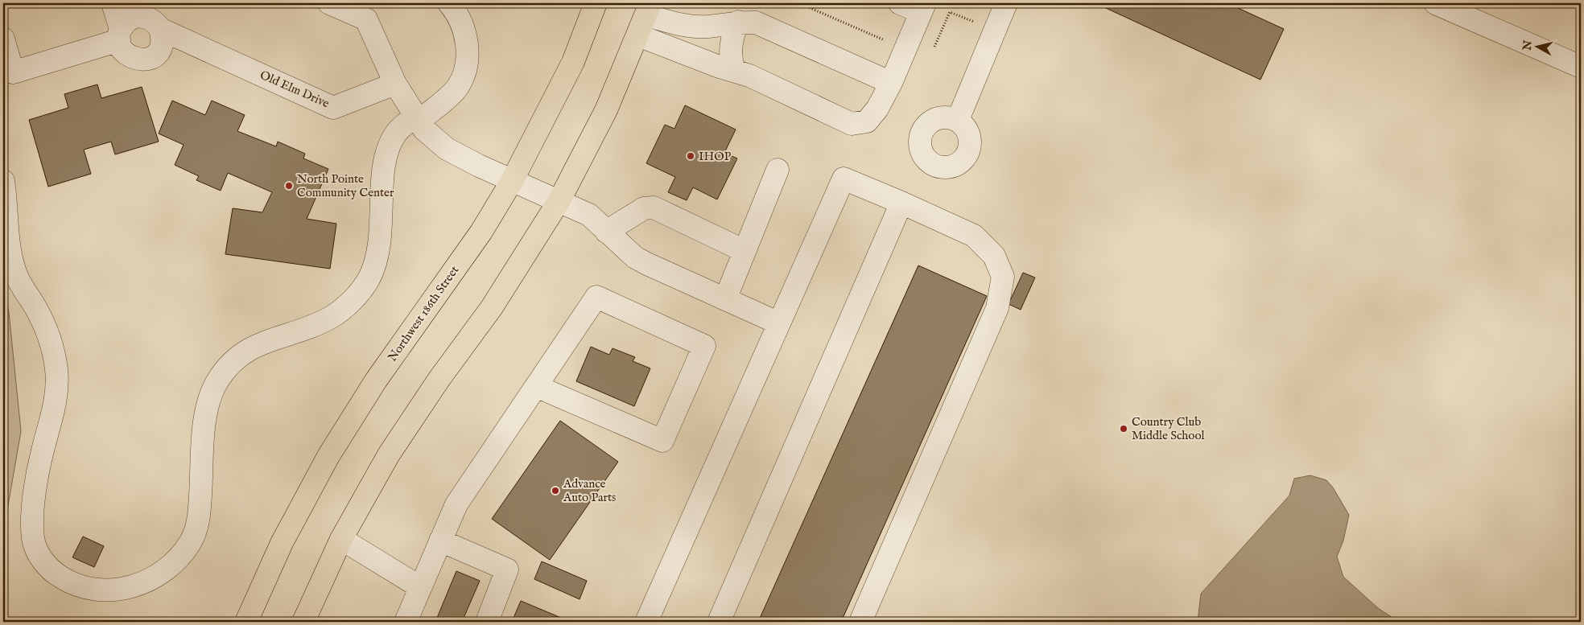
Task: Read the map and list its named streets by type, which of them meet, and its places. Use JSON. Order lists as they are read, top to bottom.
{
  "streets": {
    "main road": ["Northwest 186th Street"],
    "street": ["Old Elm Drive"]
  },
  "places": [
    "IHOP",
    "North Pointe Community Center",
    "Country Club Middle School",
    "Advance Auto Parts"
  ],
  "north": "left"
}
